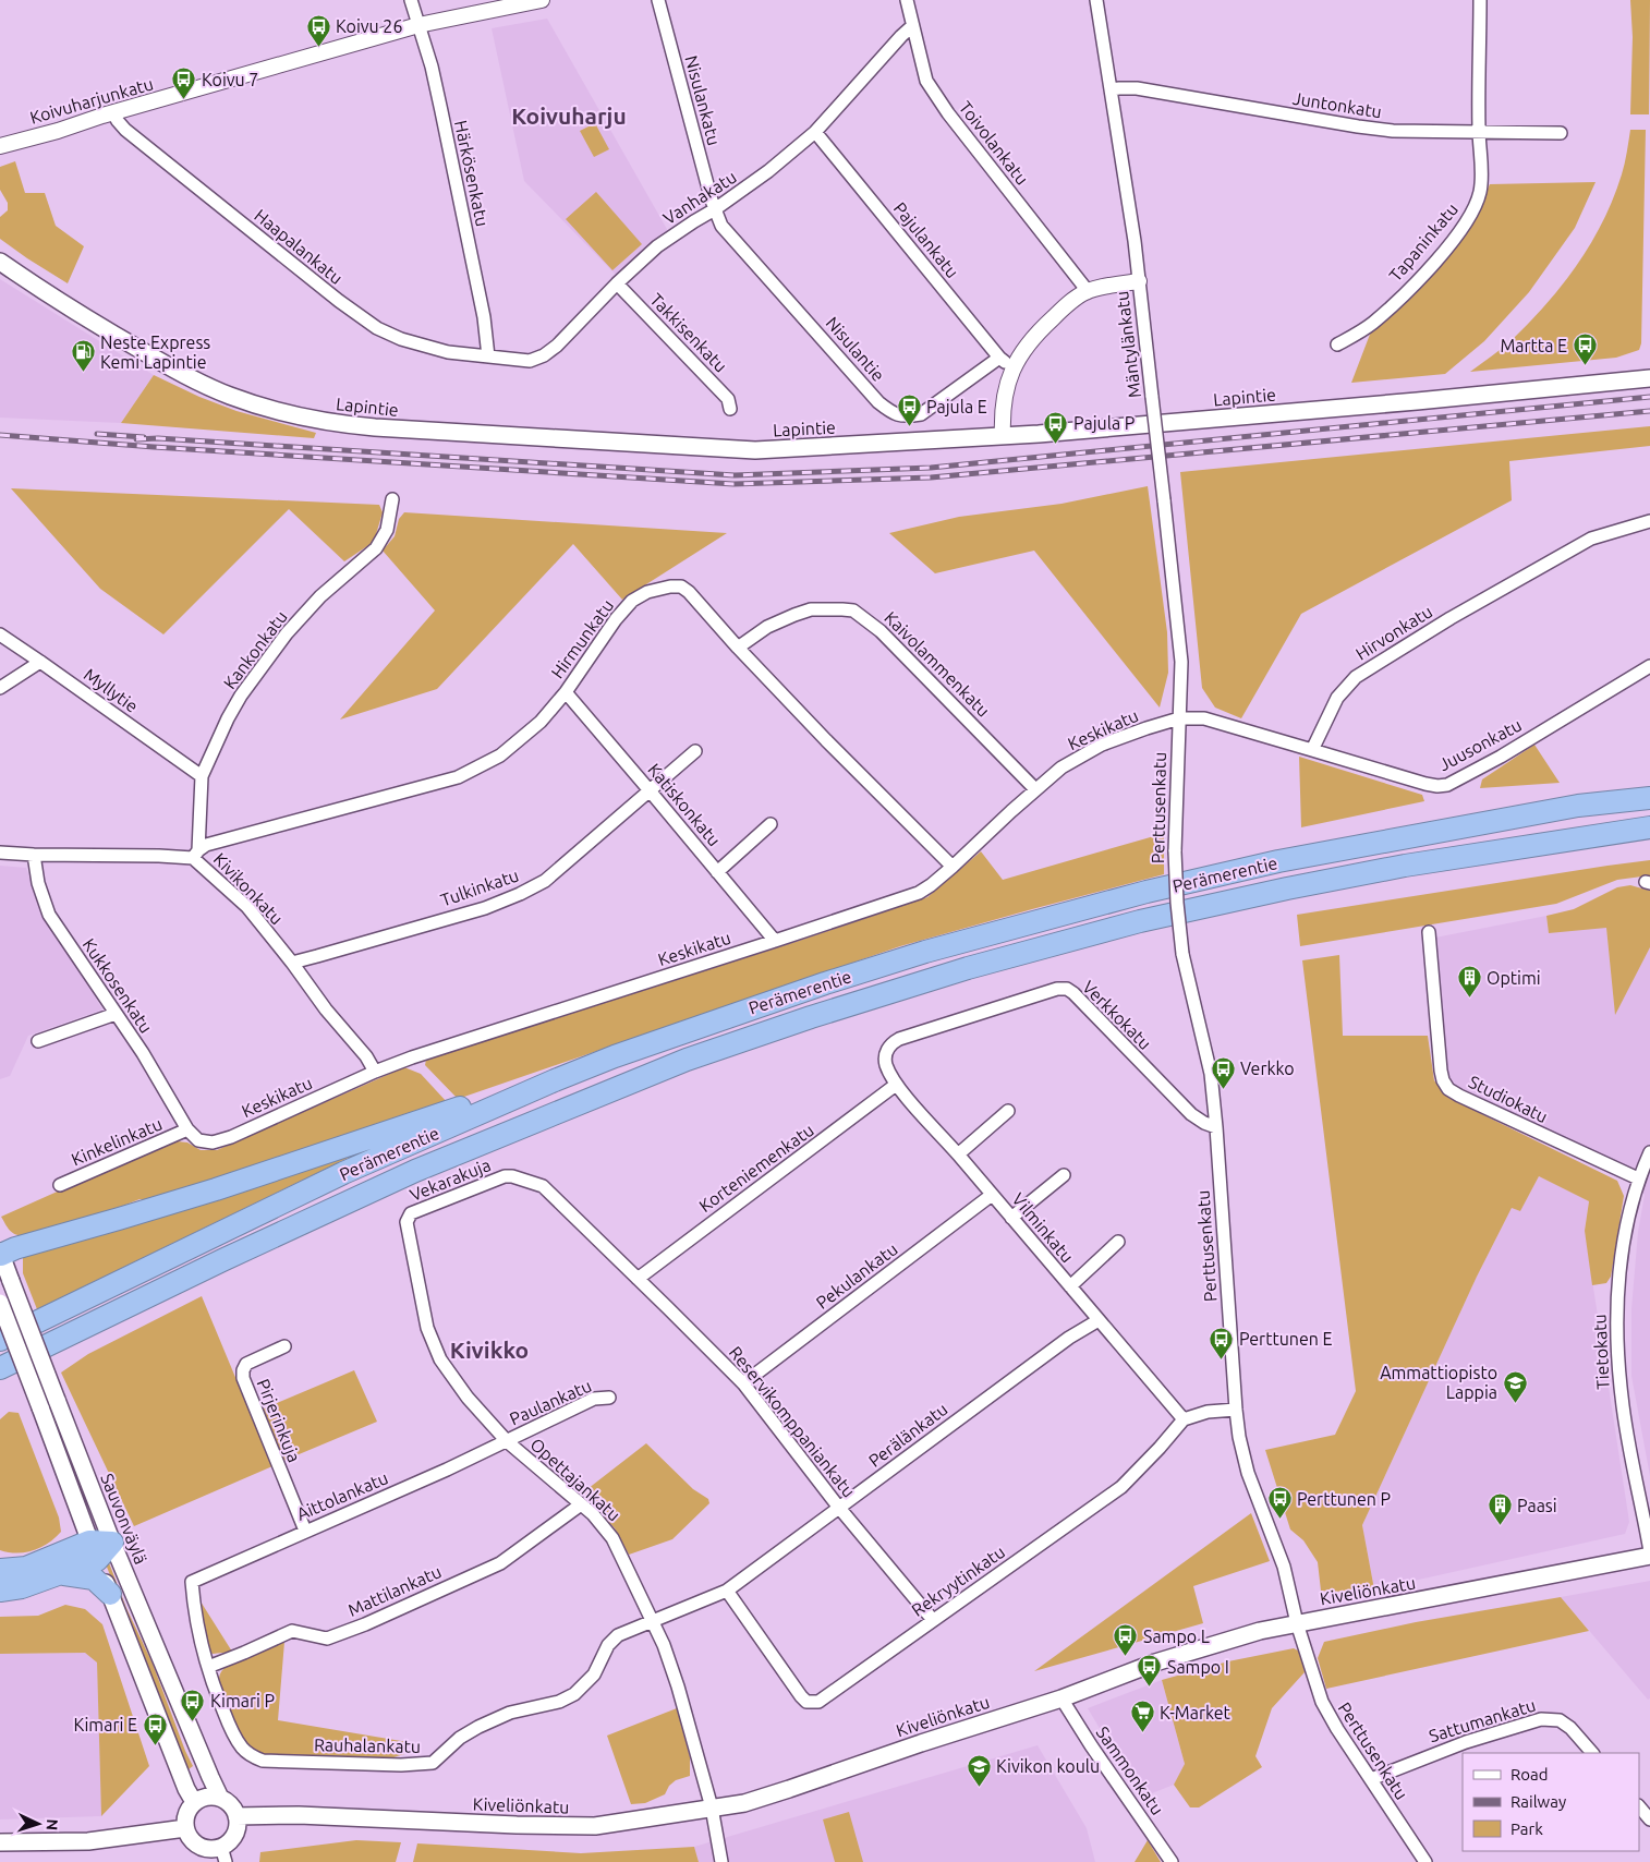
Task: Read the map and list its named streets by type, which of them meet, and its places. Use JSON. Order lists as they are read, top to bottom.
{
  "streets": {
    "highway": ["Perämerentie"],
    "main road": ["Lapintie", "Sauvonväylä", "Kiveliönkatu"],
    "street": [
      "Koivuharjunkatu",
      "Nisulankatu",
      "Juntonkatu",
      "Toivolankatu",
      "Härkösenkatu",
      "Vanhakatu",
      "Pajulankatu",
      "Tapaninkatu",
      "Haapalankatu",
      "Takkisenkatu",
      "Mäntylänkatu",
      "Nisulantie",
      "Hirvonkatu",
      "Hirmunkatu",
      "Kankonkatu",
      "Kaivolammenkatu",
      "Myllytie",
      "Keskikatu",
      "Juusonkatu",
      "Katiskonkatu",
      "Perttusenkatu",
      "Tulkinkatu",
      "Kivikonkatu",
      "Kukkosenkatu",
      "Verkkokatu",
      "Studiokatu",
      "Kinkelinkatu",
      "Korteniemenkatu",
      "Vekarakuja",
      "Vilminkatu",
      "Pekulankatu",
      "Tietokatu",
      "Paulankatu",
      "Pirjerinkuja",
      "Reservikomppaniankatu",
      "Perälänkatu",
      "Opettajankatu",
      "Aittolankatu",
      "Rekryytinkatu",
      "Mattilankatu",
      "Sattumankatu",
      "Rauhalankatu",
      "Sammonkatu"
    ]
  },
  "crossings": [
    ["Koivuharjunkatu", "Härkösenkatu"],
    ["Koivuharjunkatu", "Haapalankatu"],
    ["Nisulankatu", "Vanhakatu"],
    ["Nisulankatu", "Nisulantie"],
    ["Juntonkatu", "Tapaninkatu"],
    ["Juntonkatu", "Mäntylänkatu"],
    ["Toivolankatu", "Vanhakatu"],
    ["Härkösenkatu", "Vanhakatu"],
    ["Härkösenkatu", "Haapalankatu"],
    ["Vanhakatu", "Pajulankatu"],
    ["Vanhakatu", "Haapalankatu"],
    ["Vanhakatu", "Takkisenkatu"],
    ["Vanhakatu", "Nisulantie"],
    ["Pajulankatu", "Nisulantie"],
    ["Mäntylänkatu", "Keskikatu"],
    ["Mäntylänkatu", "Perttusenkatu"],
    ["Hirvonkatu", "Juusonkatu"],
    ["Hirmunkatu", "Kankonkatu"],
    ["Hirmunkatu", "Kaivolammenkatu"],
    ["Hirmunkatu", "Keskikatu"],
    ["Hirmunkatu", "Katiskonkatu"],
    ["Hirmunkatu", "Kivikonkatu"],
    ["Kankonkatu", "Myllytie"],
    ["Kankonkatu", "Kivikonkatu"],
    ["Kaivolammenkatu", "Keskikatu"],
    ["Keskikatu", "Katiskonkatu"],
    ["Keskikatu", "Perttusenkatu"],
    ["Keskikatu", "Kivikonkatu"],
    ["Keskikatu", "Kukkosenkatu"],
    ["Keskikatu", "Kinkelinkatu"],
    ["Katiskonkatu", "Tulkinkatu"],
    ["Perttusenkatu", "Verkkokatu"],
    ["Perttusenkatu", "Kiveliönkatu"],
    ["Perttusenkatu", "Sattumankatu"],
    ["Tulkinkatu", "Kivikonkatu"],
    ["Kivikonkatu", "Kukkosenkatu"],
    ["Kukkosenkatu", "Kinkelinkatu"],
    ["Verkkokatu", "Vilminkatu"],
    ["Studiokatu", "Tietokatu"],
    ["Korteniemenkatu", "Vilminkatu"],
    ["Korteniemenkatu", "Reservikomppaniankatu"],
    ["Vekarakuja", "Reservikomppaniankatu"],
    ["Vekarakuja", "Opettajankatu"],
    ["Vilminkatu", "Pekulankatu"],
    ["Vilminkatu", "Perälänkatu"],
    ["Vilminkatu", "Rekryytinkatu"],
    ["Pekulankatu", "Reservikomppaniankatu"],
    ["Paulankatu", "Opettajankatu"],
    ["Paulankatu", "Aittolankatu"],
    ["Pirjerinkuja", "Aittolankatu"],
    ["Reservikomppaniankatu", "Perälänkatu"],
    ["Reservikomppaniankatu", "Rekryytinkatu"],
    ["Perälänkatu", "Opettajankatu"],
    ["Perälänkatu", "Rekryytinkatu"],
    ["Perälänkatu", "Rauhalankatu"],
    ["Opettajankatu", "Aittolankatu"],
    ["Opettajankatu", "Mattilankatu"],
    ["Opettajankatu", "Kiveliönkatu"],
    ["Opettajankatu", "Rauhalankatu"],
    ["Aittolankatu", "Rauhalankatu"],
    ["Sauvonväylä", "Kiveliönkatu"],
    ["Mattilankatu", "Rauhalankatu"],
    ["Kiveliönkatu", "Sammonkatu"]
  ],
  "districts": ["Koivuharju", "Kivikko"],
  "places": {
    "bus stop": [
      "Koivu 26",
      "Koivu 7",
      "Martta E",
      "Pajula E",
      "Pajula P",
      "Verkko",
      "Perttunen E",
      "Perttunen P",
      "Sampo L",
      "Sampo I",
      "Kimari P",
      "Kimari E"
    ],
    "fuel station": ["Neste Express Kemi Lapintie"],
    "building": ["Optimi", "Paasi"],
    "school or university": ["Ammattiopisto Lappia", "Kivikon koulu"],
    "supermarket": ["K-Market"]
  },
  "legend": ["Road", "Railway", "Park"],
  "north": "right"
}
